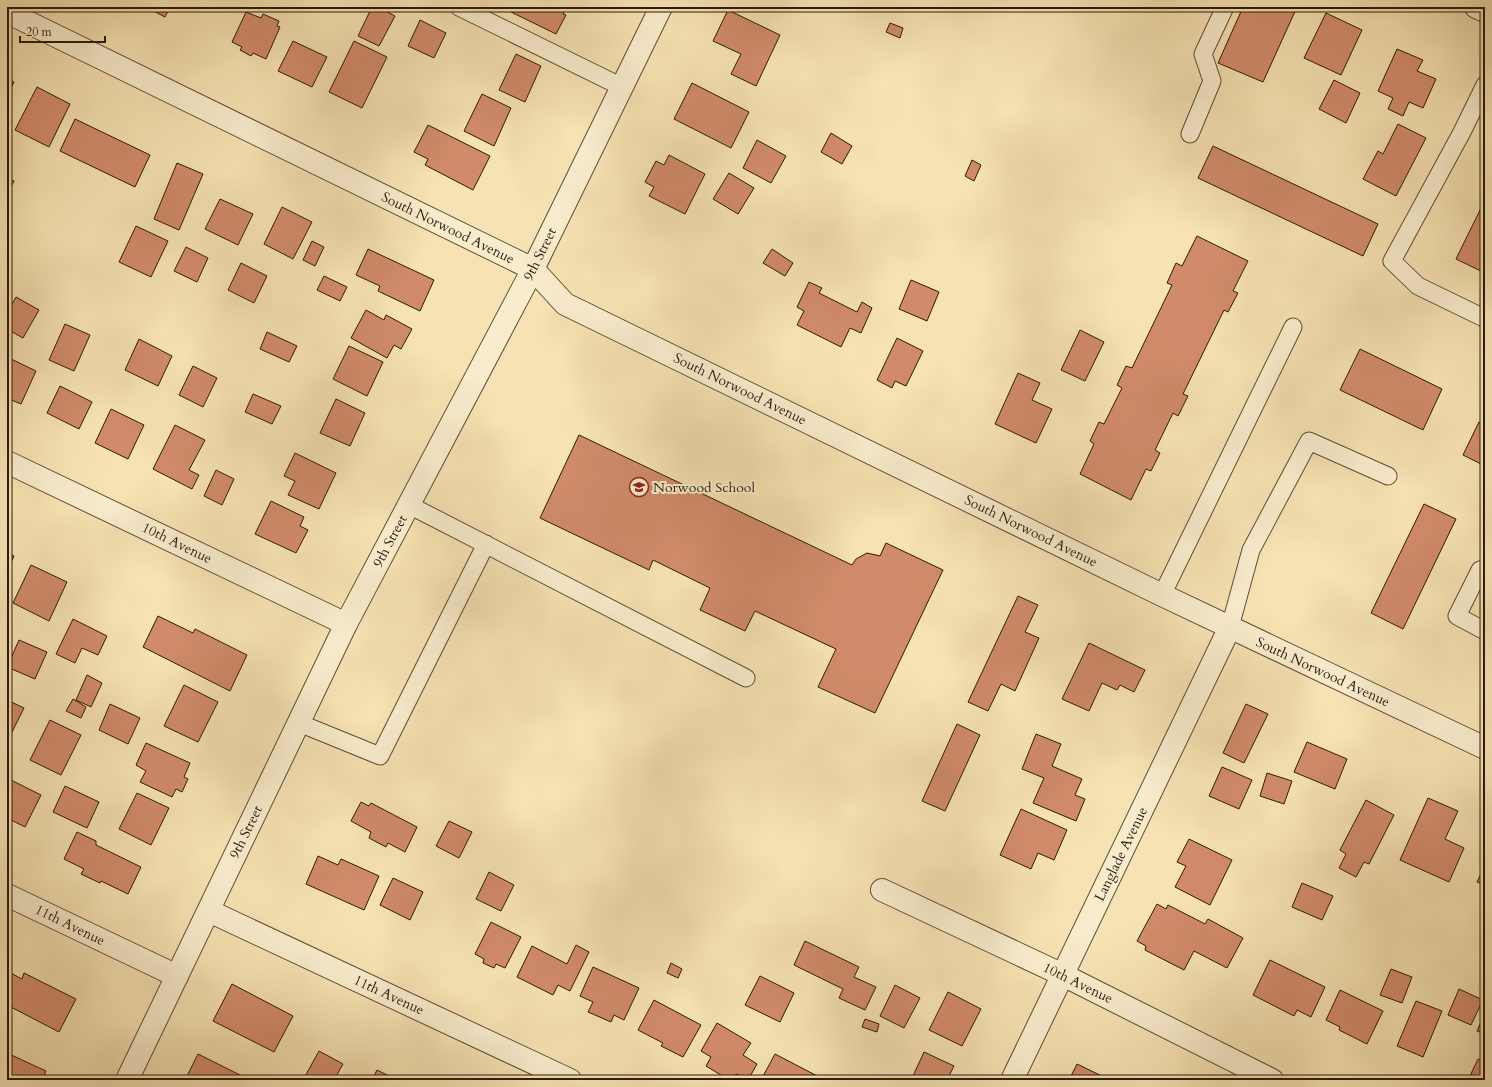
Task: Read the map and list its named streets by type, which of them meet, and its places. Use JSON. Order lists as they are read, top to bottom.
{
  "streets": {
    "street": [
      "South Norwood Avenue",
      "9th Street",
      "10th Avenue",
      "Langlade Avenue",
      "11th Avenue"
    ]
  },
  "crossings": [
    ["South Norwood Avenue", "9th Street"],
    ["South Norwood Avenue", "Langlade Avenue"],
    ["9th Street", "10th Avenue"],
    ["9th Street", "11th Avenue"],
    ["10th Avenue", "Langlade Avenue"]
  ],
  "places": {
    "school or university": ["Norwood School"]
  },
  "scale_bar": "20 m"
}
